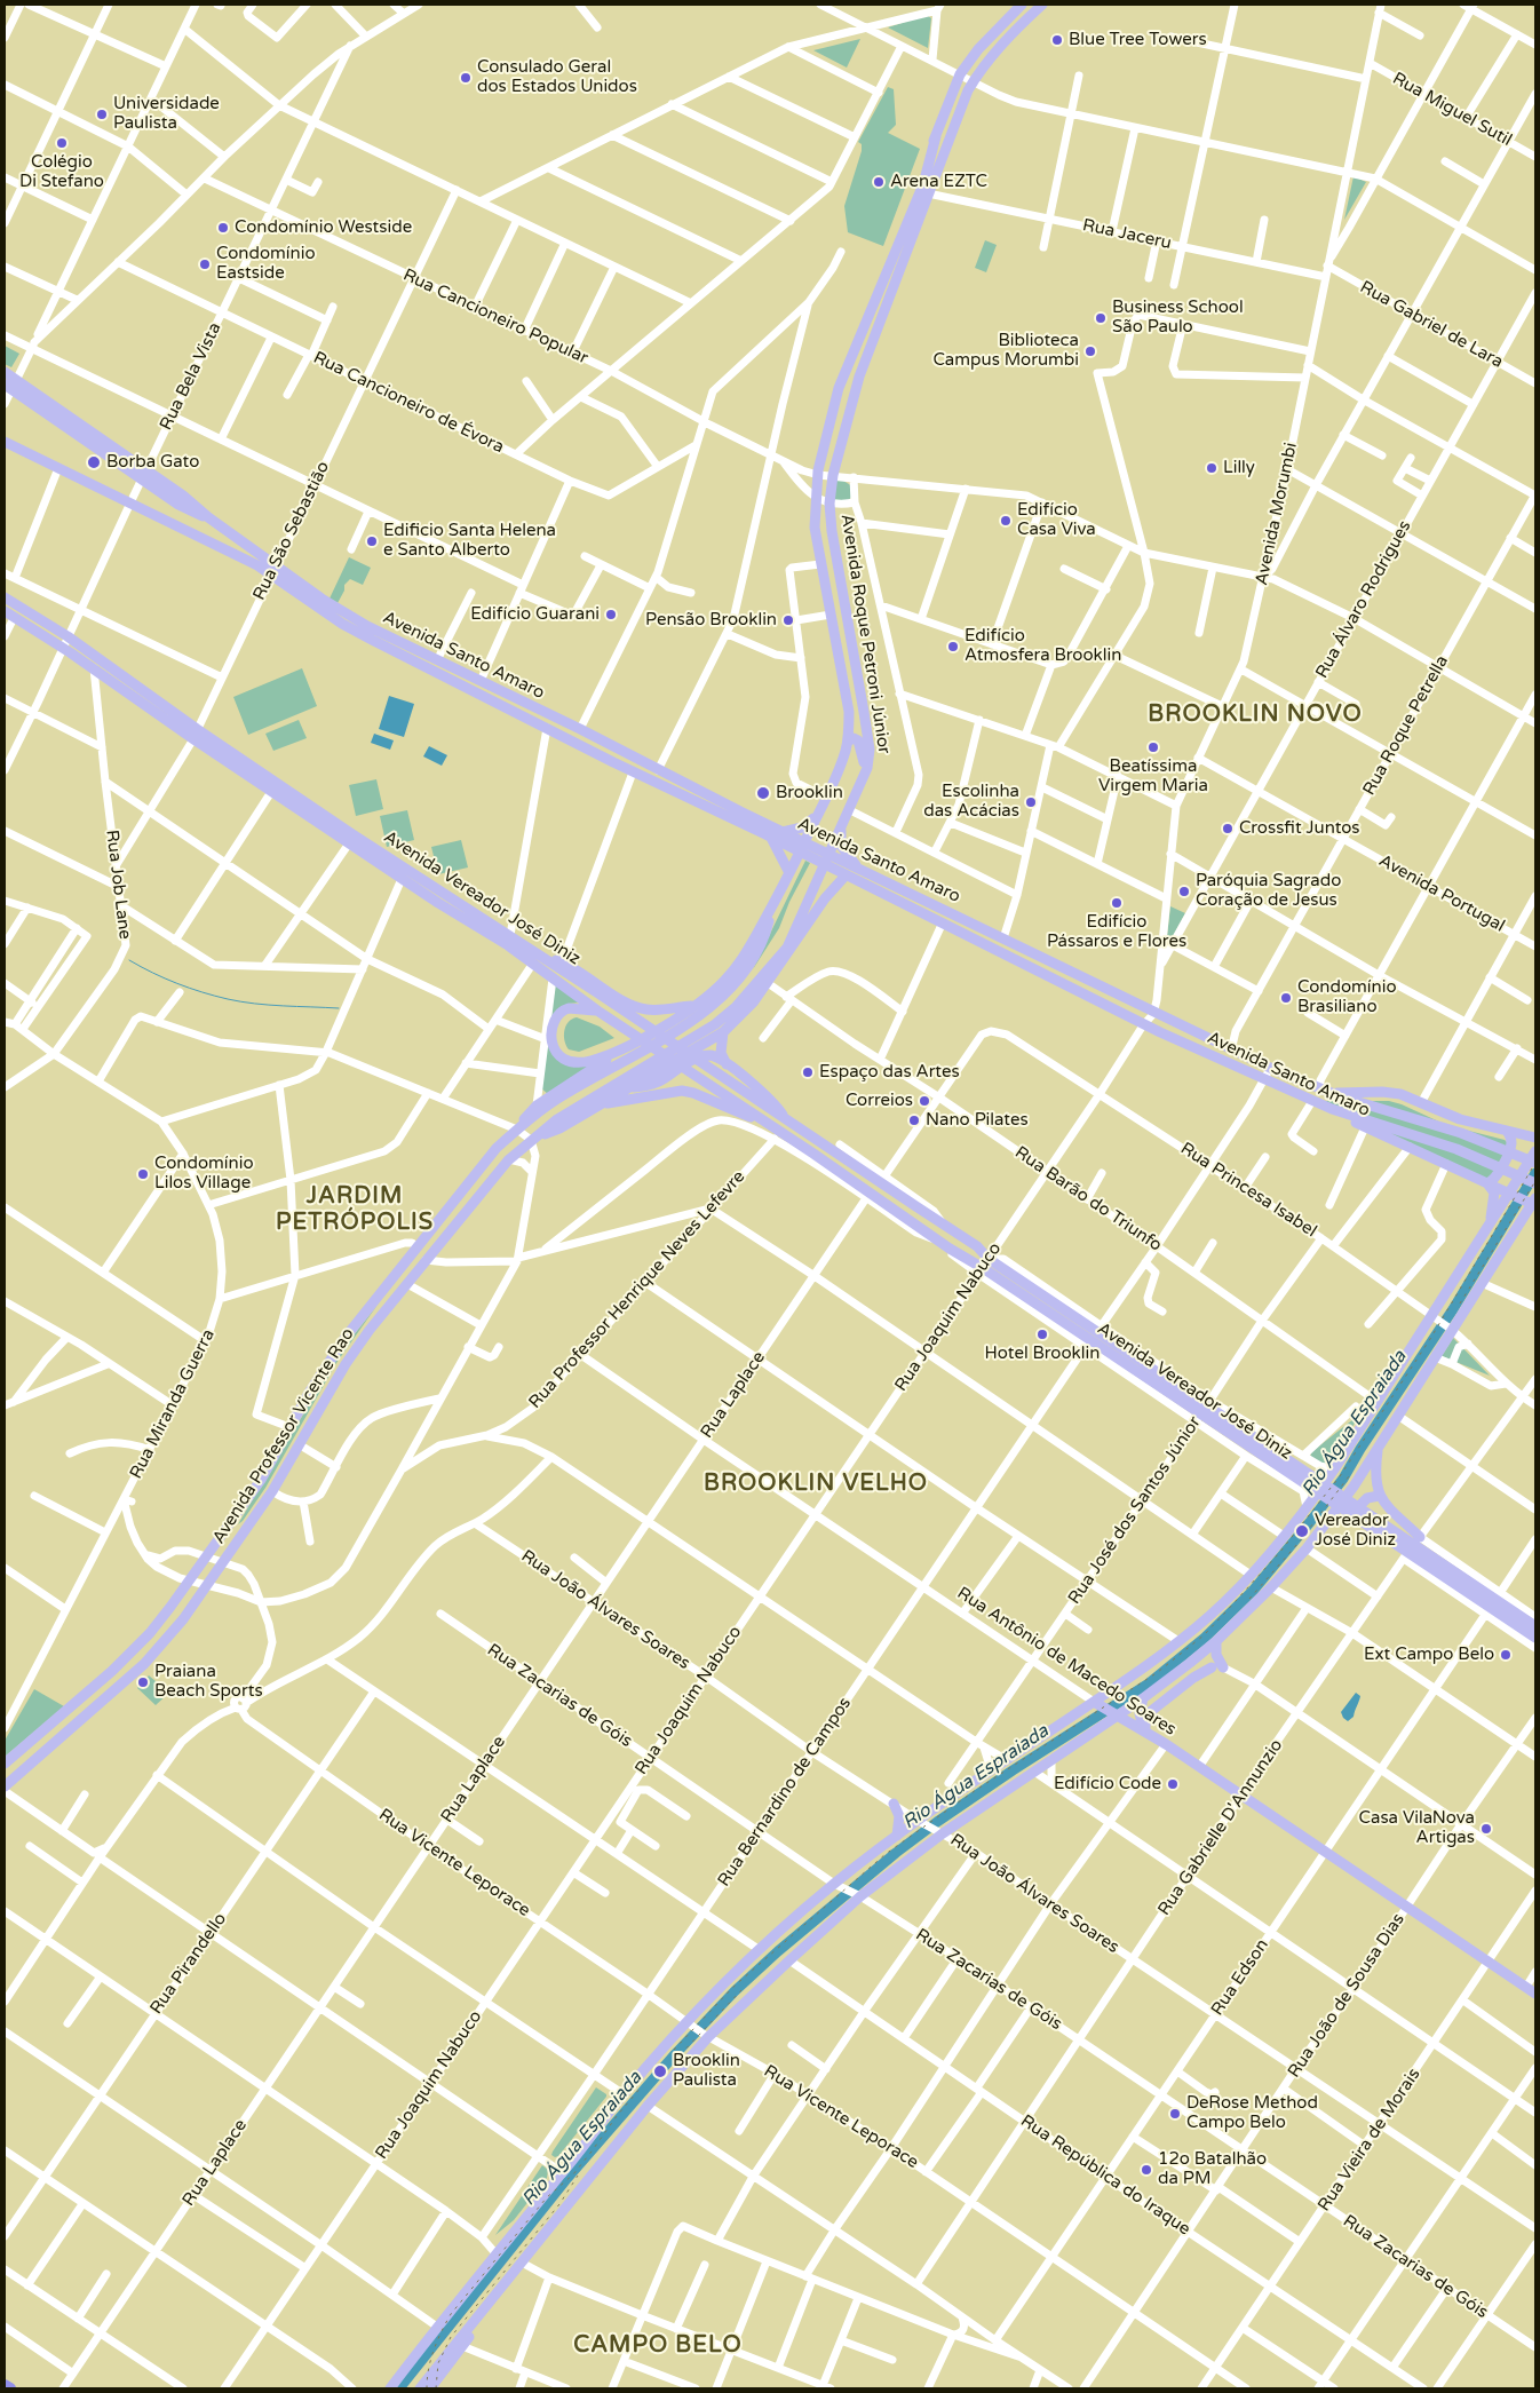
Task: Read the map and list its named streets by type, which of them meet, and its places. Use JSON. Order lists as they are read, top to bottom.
{
  "streets": {
    "main road": [
      "Avenida Roque Petroni Júnior",
      "Avenida Santo Amaro",
      "Avenida Vereador José Diniz",
      "Avenida Professor Vicente Rao",
      "Rua Antônio de Macedo Soares"
    ],
    "street": [
      "Rua Miguel Sutil",
      "Rua Jaceru",
      "Rua Cancioneiro Popular",
      "Rua Gabriel de Lara",
      "Rua Bela Vista",
      "Rua Cancioneiro de Évora",
      "Avenida Morumbi",
      "Rua São Sebastião",
      "Rua Álvaro Rodrigues",
      "Rua Roque Petrella",
      "Rua Job Lane",
      "Avenida Portugal",
      "Rua Princesa Isabel",
      "Rua Barão do Triunfo",
      "Rua Professor Henrique Neves Lefevre",
      "Rua Joaquim Nabuco",
      "Rua Laplace",
      "Rua Miranda Guerra",
      "Rua José dos Santos Júnior",
      "Rua João Álvares Soares",
      "Rua Zacarias de Góis",
      "Rua Bernardino de Campos",
      "Rua Gabrielle D'Annunzio",
      "Rua Vicente Leporace",
      "Rua Pirandello",
      "Rua Edson",
      "Rua João de Sousa Dias",
      "Rua Vieira de Morais",
      "Rua República do Iraque"
    ]
  },
  "crossings": [
    ["Rua Miguel Sutil", "Avenida Morumbi"],
    ["Rua Jaceru", "Avenida Morumbi"],
    ["Rua Jaceru", "Avenida Roque Petroni Júnior"],
    ["Rua Cancioneiro Popular", "Rua Bela Vista"],
    ["Rua Cancioneiro Popular", "Rua São Sebastião"],
    ["Rua Cancioneiro Popular", "Avenida Roque Petroni Júnior"],
    ["Rua Gabriel de Lara", "Avenida Morumbi"],
    ["Rua Gabriel de Lara", "Rua Álvaro Rodrigues"],
    ["Rua Bela Vista", "Rua Cancioneiro de Évora"],
    ["Rua Bela Vista", "Avenida Santo Amaro"],
    ["Rua Bela Vista", "Avenida Vereador José Diniz"],
    ["Rua Cancioneiro de Évora", "Rua São Sebastião"],
    ["Avenida Morumbi", "Rua Álvaro Rodrigues"],
    ["Avenida Morumbi", "Avenida Santo Amaro"],
    ["Avenida Morumbi", "Avenida Portugal"],
    ["Avenida Morumbi", "Rua Joaquim Nabuco"],
    ["Rua São Sebastião", "Avenida Santo Amaro"],
    ["Rua São Sebastião", "Rua Job Lane"],
    ["Rua São Sebastião", "Avenida Vereador José Diniz"],
    ["Rua Álvaro Rodrigues", "Avenida Portugal"],
    ["Avenida Roque Petroni Júnior", "Avenida Santo Amaro"],
    ["Avenida Roque Petroni Júnior", "Avenida Professor Vicente Rao"],
    ["Avenida Santo Amaro", "Rua Roque Petrella"],
    ["Avenida Santo Amaro", "Rua Joaquim Nabuco"],
    ["Avenida Santo Amaro", "Avenida Professor Vicente Rao"],
    ["Rua Roque Petrella", "Avenida Portugal"],
    ["Rua Job Lane", "Avenida Vereador José Diniz"],
    ["Rua Job Lane", "Rua Miranda Guerra"],
    ["Avenida Vereador José Diniz", "Rua Professor Henrique Neves Lefevre"],
    ["Avenida Vereador José Diniz", "Rua Joaquim Nabuco"],
    ["Avenida Vereador José Diniz", "Rua Laplace"],
    ["Avenida Vereador José Diniz", "Rua José dos Santos Júnior"],
    ["Avenida Vereador José Diniz", "Rua Bernardino de Campos"],
    ["Avenida Vereador José Diniz", "Rua Gabrielle D'Annunzio"],
    ["Avenida Vereador José Diniz", "Rua Edson"],
    ["Rua Princesa Isabel", "Rua Barão do Triunfo"],
    ["Rua Princesa Isabel", "Rua Joaquim Nabuco"],
    ["Rua Princesa Isabel", "Rua José dos Santos Júnior"],
    ["Rua Princesa Isabel", "Rua Gabrielle D'Annunzio"],
    ["Rua Barão do Triunfo", "Rua Joaquim Nabuco"],
    ["Rua Barão do Triunfo", "Avenida Professor Vicente Rao"],
    ["Rua Barão do Triunfo", "Rua José dos Santos Júnior"],
    ["Rua Professor Henrique Neves Lefevre", "Rua Antônio de Macedo Soares"],
    ["Rua Joaquim Nabuco", "Rua João Álvares Soares"],
    ["Rua Joaquim Nabuco", "Rua Antônio de Macedo Soares"],
    ["Rua Joaquim Nabuco", "Rua Zacarias de Góis"],
    ["Rua Joaquim Nabuco", "Rua Vicente Leporace"],
    ["Rua Laplace", "Rua João Álvares Soares"],
    ["Rua Laplace", "Rua Antônio de Macedo Soares"],
    ["Rua Laplace", "Rua Zacarias de Góis"],
    ["Rua Laplace", "Rua Vicente Leporace"],
    ["Rua José dos Santos Júnior", "Rua Antônio de Macedo Soares"],
    ["Rua João Álvares Soares", "Rua Bernardino de Campos"],
    ["Rua João Álvares Soares", "Rua Gabrielle D'Annunzio"],
    ["Rua João Álvares Soares", "Rua Edson"],
    ["Rua João Álvares Soares", "Rua João de Sousa Dias"],
    ["Rua João Álvares Soares", "Rua Vieira de Morais"],
    ["Rua Antônio de Macedo Soares", "Rua Bernardino de Campos"],
    ["Rua Antônio de Macedo Soares", "Rua Gabrielle D'Annunzio"],
    ["Rua Antônio de Macedo Soares", "Rua Edson"],
    ["Rua Antônio de Macedo Soares", "Rua João de Sousa Dias"],
    ["Rua Antônio de Macedo Soares", "Rua Vieira de Morais"],
    ["Rua Zacarias de Góis", "Rua Bernardino de Campos"],
    ["Rua Zacarias de Góis", "Rua Gabrielle D'Annunzio"],
    ["Rua Zacarias de Góis", "Rua Edson"],
    ["Rua Zacarias de Góis", "Rua João de Sousa Dias"],
    ["Rua Zacarias de Góis", "Rua Vieira de Morais"],
    ["Rua Bernardino de Campos", "Rua Vicente Leporace"],
    ["Rua Gabrielle D'Annunzio", "Rua Vicente Leporace"],
    ["Rua Gabrielle D'Annunzio", "Rua República do Iraque"],
    ["Rua Vicente Leporace", "Rua Pirandello"],
    ["Rua Vicente Leporace", "Rua Edson"],
    ["Rua Vicente Leporace", "Rua João de Sousa Dias"],
    ["Rua Vicente Leporace", "Rua Vieira de Morais"],
    ["Rua Edson", "Rua República do Iraque"],
    ["Rua João de Sousa Dias", "Rua República do Iraque"],
    ["Rua Vieira de Morais", "Rua República do Iraque"]
  ],
  "districts": [
    "BROOKLIN NOVO",
    "JARDIM PETRÓPOLIS",
    "BROOKLIN VELHO",
    "CAMPO BELO"
  ],
  "water": ["Rio Água Espraiada"],
  "places": [
    "Blue Tree Towers",
    "Consulado Geral dos Estados Unidos",
    "Universidade Paulista",
    "Colégio Di Stefano",
    "Arena EZTC",
    "Condomínio Westside",
    "Condomínio Eastside",
    "Business School São Paulo",
    "Biblioteca Campus Morumbi",
    "Borba Gato",
    "Lilly",
    "Edifício Casa Viva",
    "Edificio Santa Helena e Santo Alberto",
    "Edifício Guarani",
    "Pensão Brooklin",
    "Edifício Atmosfera Brooklin",
    "Beatíssima Virgem Maria",
    "Brooklin",
    "Escolinha das Acácias",
    "Crossfit Juntos",
    "Paróquia Sagrado Coração de Jesus",
    "Edifício Pássaros e Flores",
    "Condomínio Brasiliano",
    "Espaço das Artes",
    "Correios",
    "Nano Pilates",
    "Condomínio Lilos Village",
    "Hotel Brooklin",
    "Vereador José Diniz",
    "Ext Campo Belo",
    "Praiana Beach Sports",
    "Edifício Code",
    "Casa VilaNova Artigas",
    "Brooklin Paulista",
    "DeRose Method Campo Belo",
    "12o Batalhão da PM"
  ]
}
